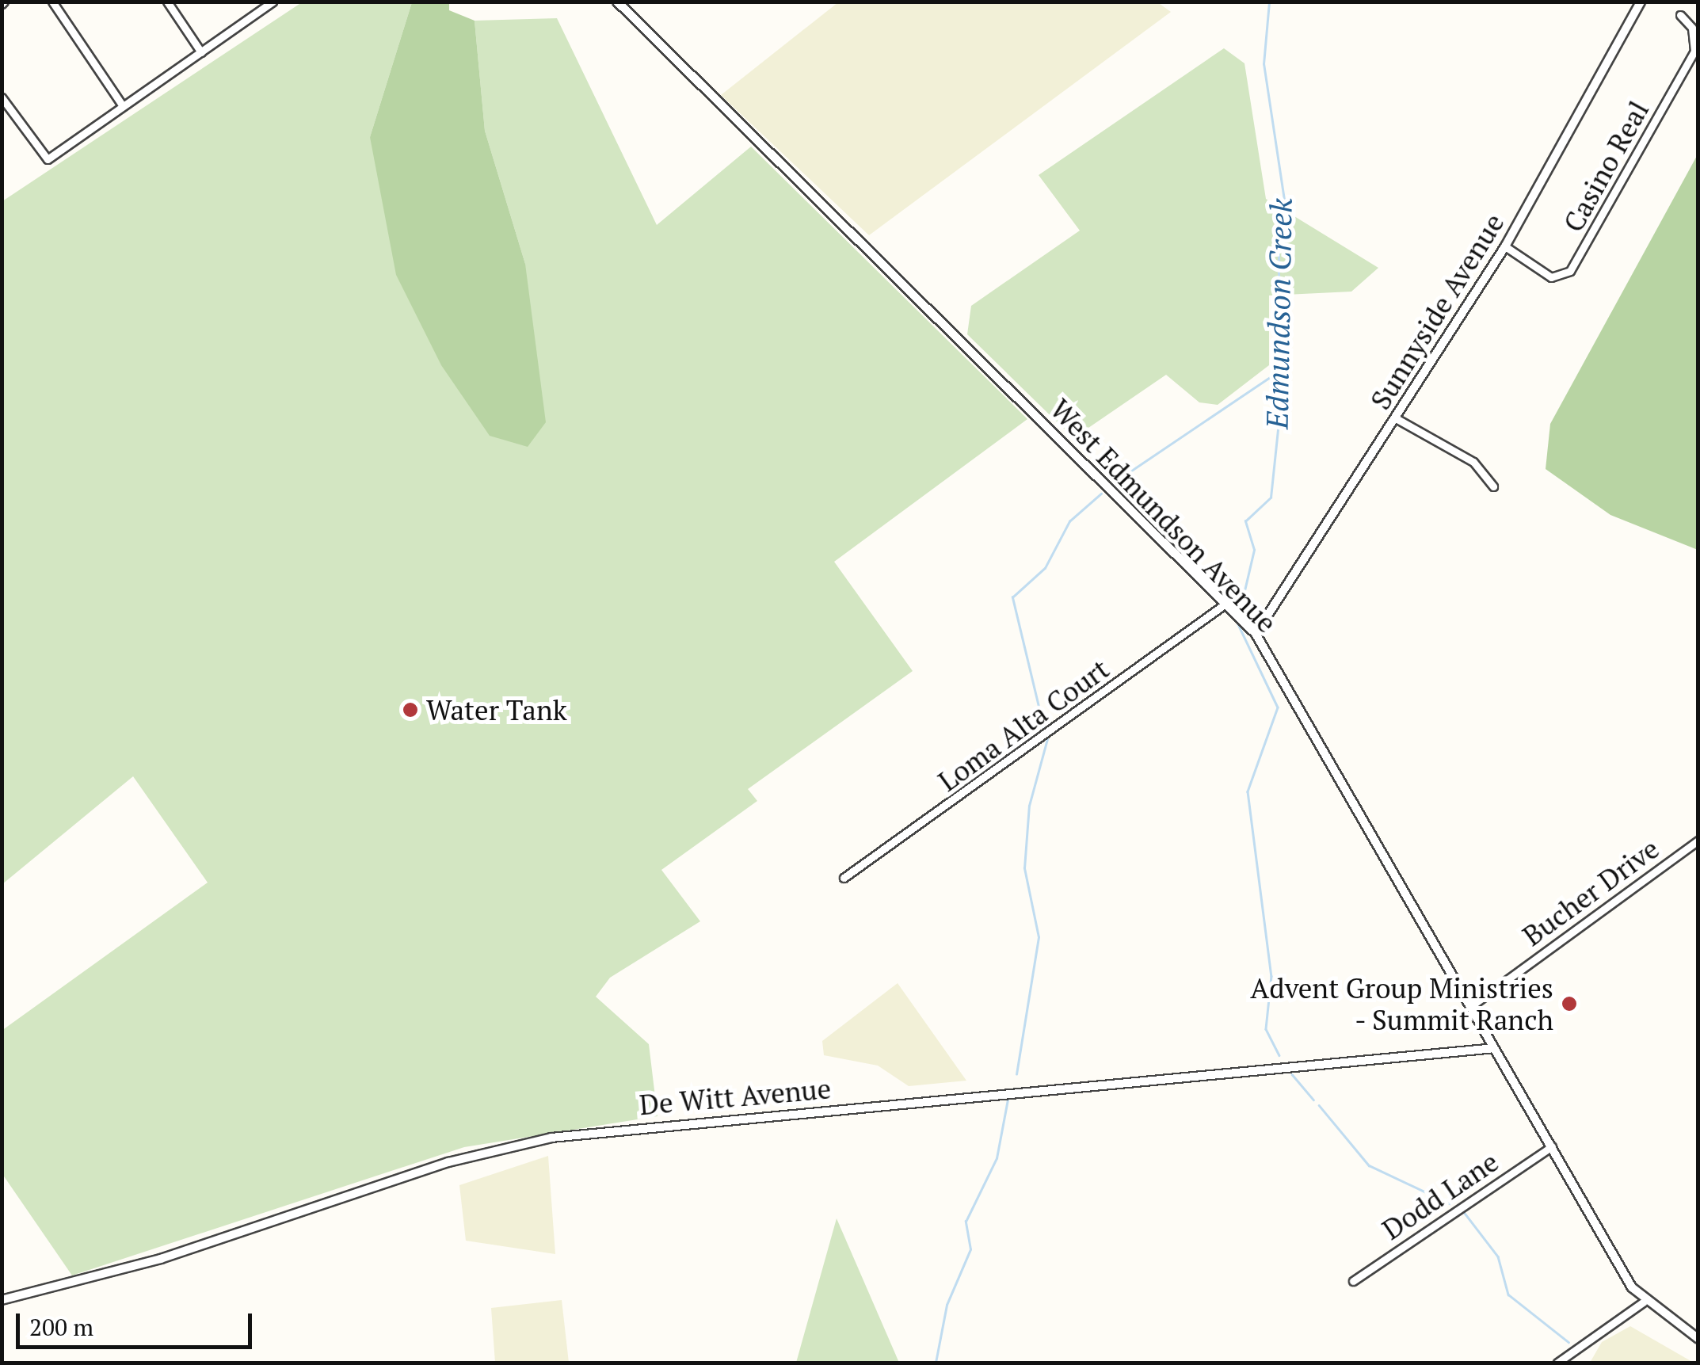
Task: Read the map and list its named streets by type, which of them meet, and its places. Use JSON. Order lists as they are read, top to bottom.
{
  "streets": {
    "street": [
      "Casino Real",
      "Sunnyside Avenue",
      "West Edmundson Avenue",
      "Loma Alta Court",
      "Bucher Drive",
      "De Witt Avenue",
      "Dodd Lane"
    ]
  },
  "crossings": [
    ["Casino Real", "Sunnyside Avenue"],
    ["Sunnyside Avenue", "West Edmundson Avenue"],
    ["West Edmundson Avenue", "Loma Alta Court"],
    ["West Edmundson Avenue", "Bucher Drive"],
    ["West Edmundson Avenue", "De Witt Avenue"],
    ["West Edmundson Avenue", "Dodd Lane"]
  ],
  "water": ["Edmundson Creek"],
  "places": ["Water Tank", "Advent Group Ministries - Summit Ranch"],
  "scale_bar": "200 m"
}
